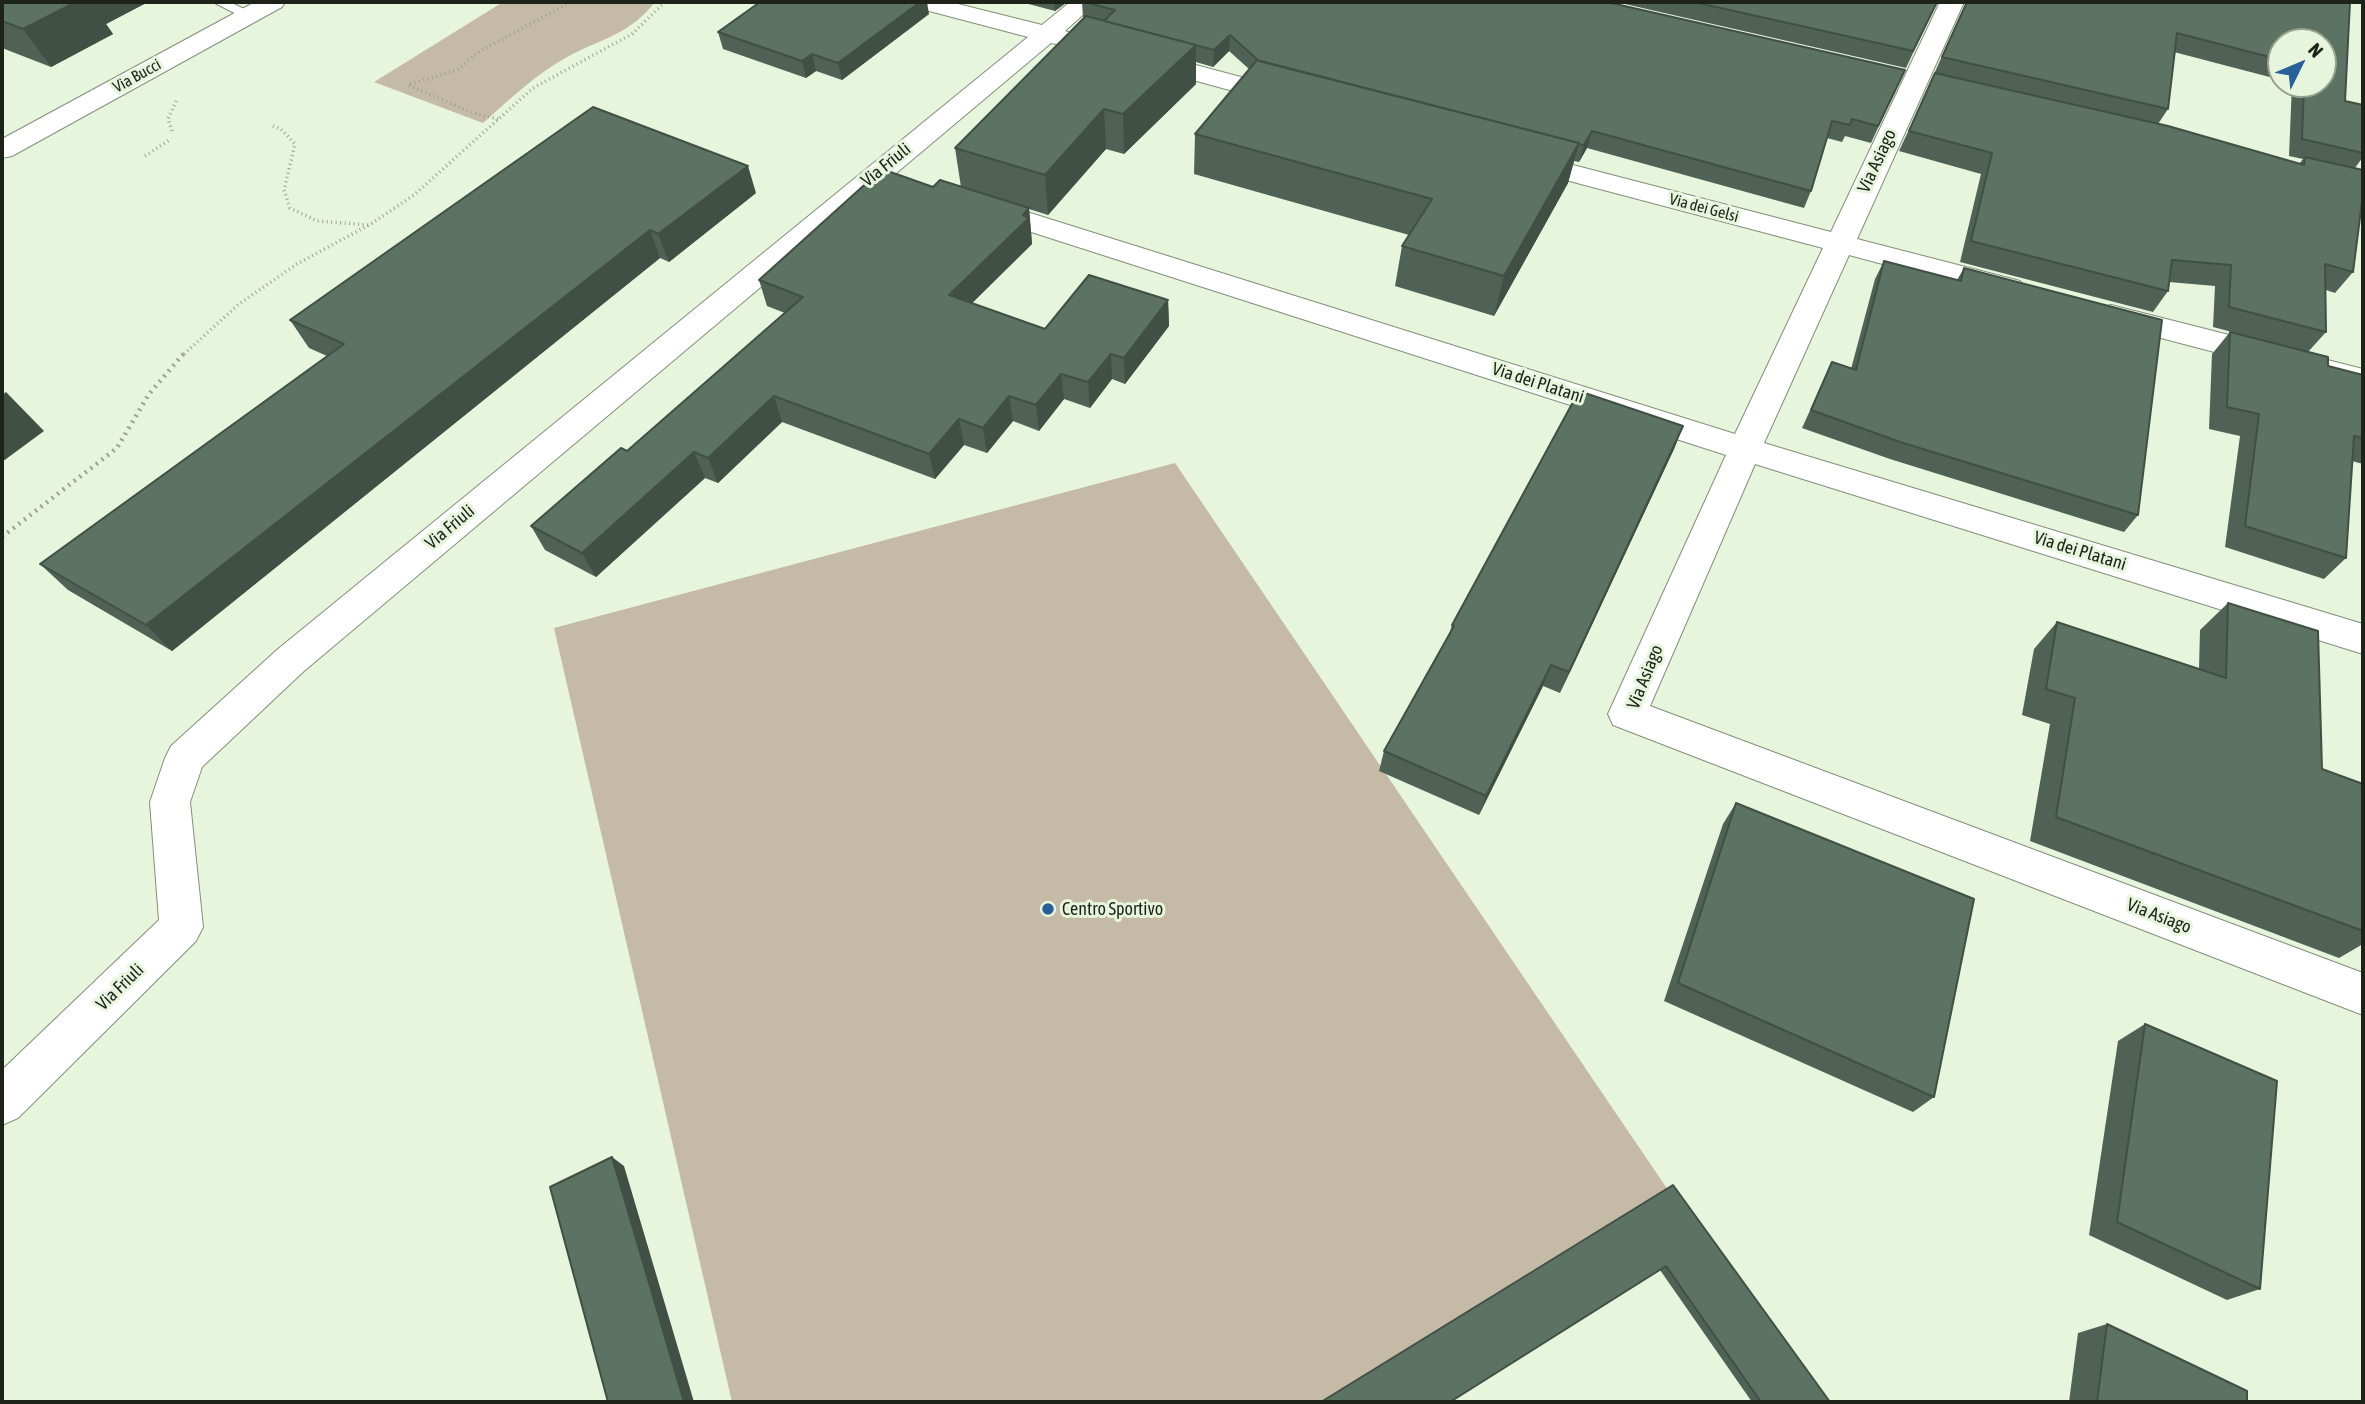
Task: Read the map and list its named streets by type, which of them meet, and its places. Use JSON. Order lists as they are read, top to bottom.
{
  "streets": {
    "street": [
      "Via Bucci",
      "Via Asiago",
      "Via Friuli",
      "Via dei Gelsi",
      "Via dei Platani"
    ]
  },
  "crossings": [
    ["Via Asiago", "Via dei Gelsi"],
    ["Via Asiago", "Via dei Platani"]
  ],
  "places": ["Centro Sportivo"],
  "north": "top right"
}
